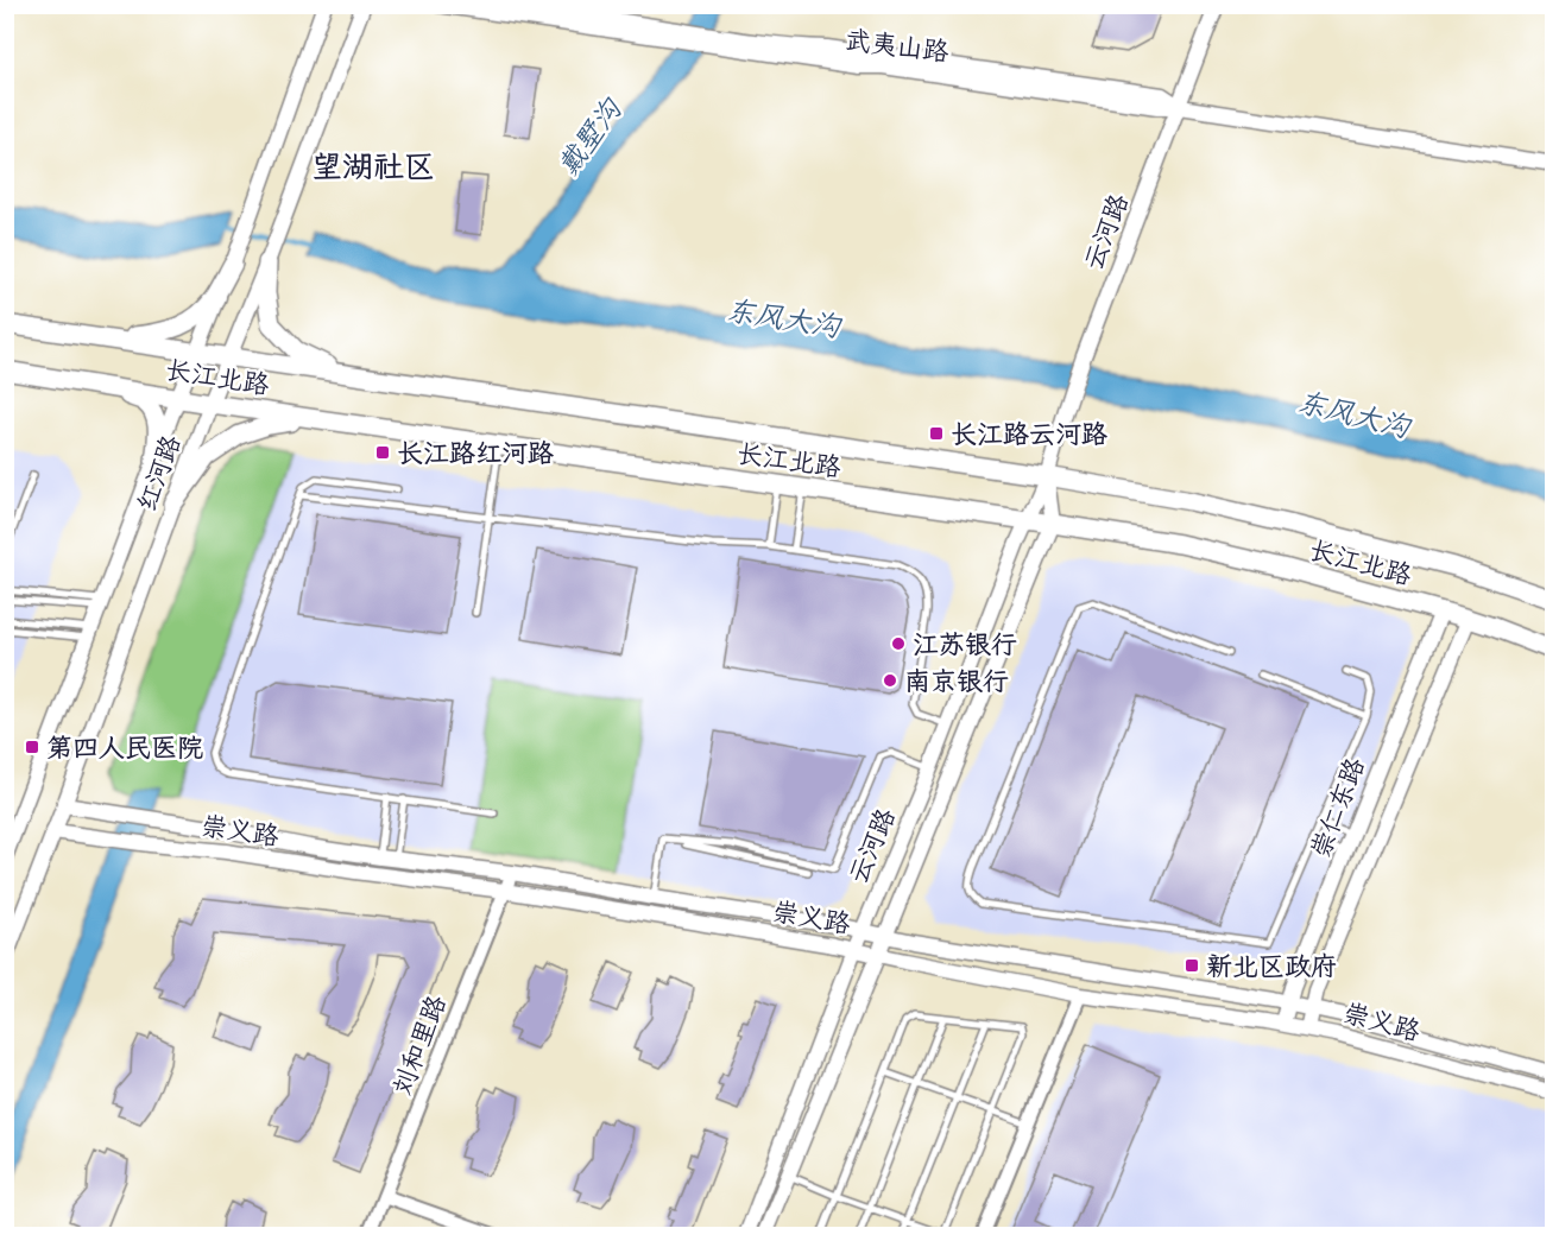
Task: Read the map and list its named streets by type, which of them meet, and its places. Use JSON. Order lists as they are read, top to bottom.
{
  "streets": {
    "main road": ["长江北路"],
    "street": [
      "武夷山路",
      "云河路",
      "红河路",
      "崇仁东路",
      "崇义路",
      "刘和里路"
    ]
  },
  "crossings": [
    ["武夷山路", "云河路"],
    ["云河路", "长江北路"],
    ["云河路", "崇义路"],
    ["长江北路", "红河路"],
    ["长江北路", "崇仁东路"],
    ["红河路", "崇义路"],
    ["崇仁东路", "崇义路"],
    ["崇义路", "刘和里路"]
  ],
  "districts": ["望湖社区"],
  "water": ["戴墅沟", "东风大沟"],
  "places": {
    "transit": [
      "长江路云河路",
      "长江路红河路",
      "第四人民医院",
      "新北区政府"
    ],
    "other": ["江苏银行", "南京银行"]
  }
}
